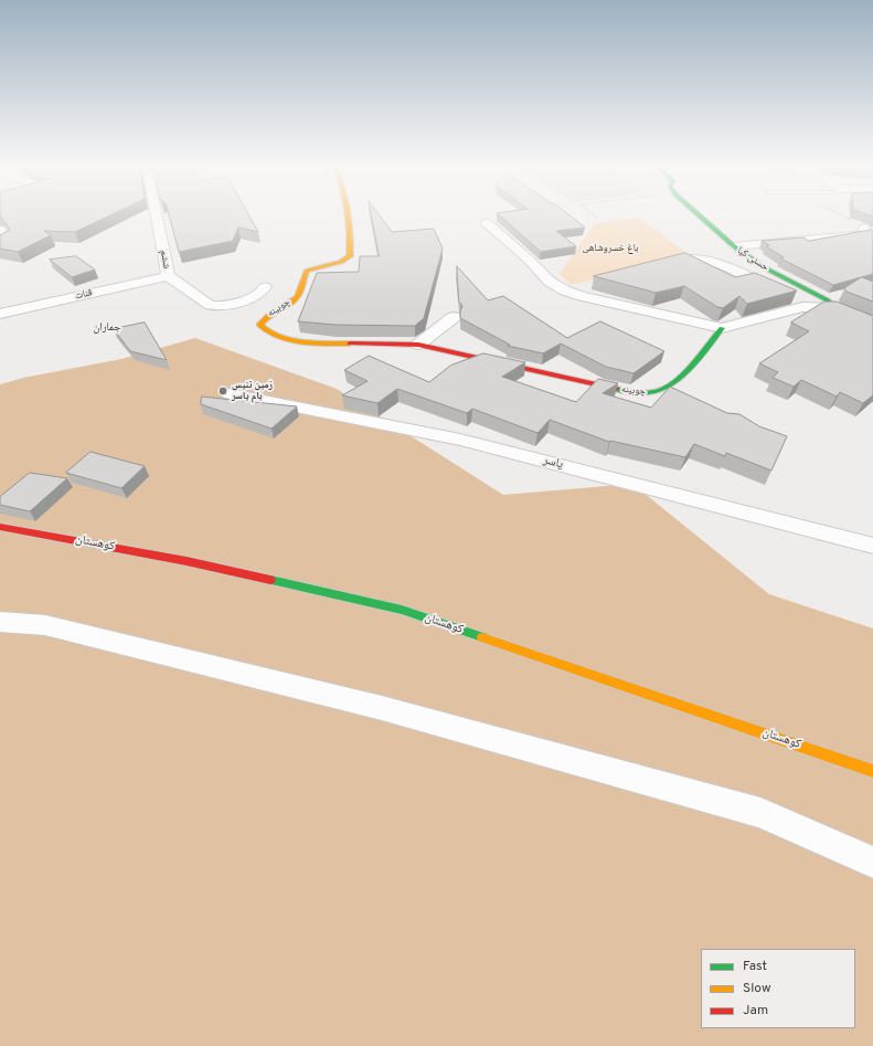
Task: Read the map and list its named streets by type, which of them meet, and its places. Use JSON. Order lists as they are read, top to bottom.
{
  "streets": {
    "street": [
      "ششم",
      "حسنی کیا",
      "قنات",
      "چوبینه",
      "یاسر",
      "کوهستان"
    ]
  },
  "crossings": [
    ["ششم", "قنات"]
  ],
  "districts": ["جماران"],
  "parks": ["باغ خسروشاهی"],
  "places": ["زمین تنیس بام یاسر"],
  "legend": ["Fast", "Slow", "Jam"]
}
